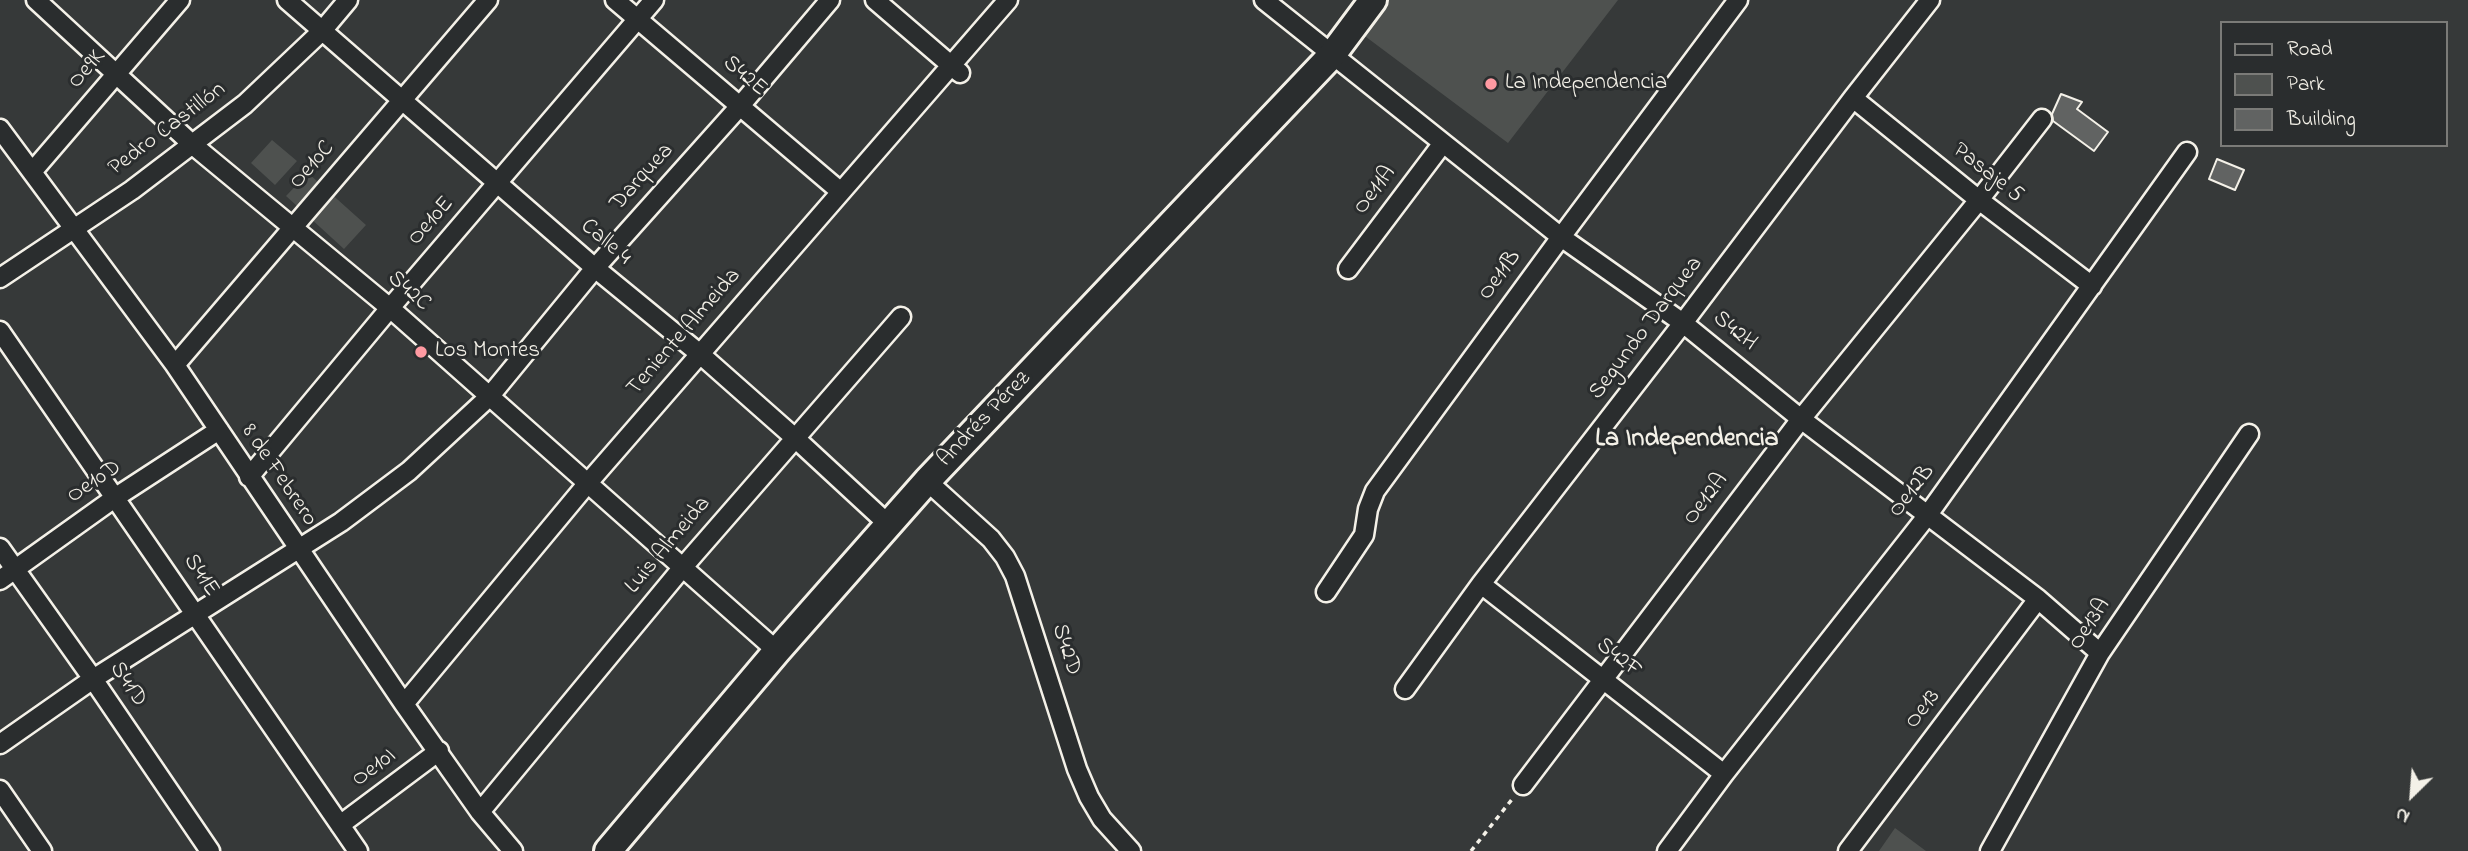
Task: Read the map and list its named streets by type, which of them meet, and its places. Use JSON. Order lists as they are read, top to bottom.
{
  "streets": {
    "street": [
      "Oe9K",
      "S42E",
      "Pedro Castillón",
      "Oe10C",
      "Pasaje 5",
      "Darquea",
      "Oe11A",
      "Oe10E",
      "Calle 4",
      "Oe11B",
      "S42C",
      "Segundo Darquea",
      "S42H",
      "Teniente Almeida",
      "Andrés Pérez",
      "8 de Febrero",
      "Oe10D",
      "Oe12B",
      "Oe12A",
      "Luis Almeida",
      "S41E",
      "Oe13A",
      "S42D",
      "S42F",
      "S41D",
      "Oe13",
      "Oe10I"
    ]
  },
  "crossings": [
    ["Oe9K", "S42C"],
    ["Oe9K", "8 de Febrero"],
    ["S42E", "Darquea"],
    ["S42E", "Oe10E"],
    ["S42E", "Teniente Almeida"],
    ["Pedro Castillón", "Calle 4"],
    ["Pedro Castillón", "S42C"],
    ["Pedro Castillón", "8 de Febrero"],
    ["Oe10C", "Calle 4"],
    ["Oe10C", "S42C"],
    ["Oe10C", "8 de Febrero"],
    ["Pasaje 5", "Segundo Darquea"],
    ["Pasaje 5", "Oe12B"],
    ["Pasaje 5", "Oe12A"],
    ["Darquea", "Calle 4"],
    ["Darquea", "S42C"],
    ["Darquea", "8 de Febrero"],
    ["Oe11A", "S42H"],
    ["Oe10E", "Calle 4"],
    ["Oe10E", "S42C"],
    ["Oe10E", "8 de Febrero"],
    ["Calle 4", "Teniente Almeida"],
    ["Calle 4", "Andrés Pérez"],
    ["Calle 4", "Luis Almeida"],
    ["Oe11B", "S42H"],
    ["S42C", "Teniente Almeida"],
    ["S42C", "Andrés Pérez"],
    ["S42C", "Luis Almeida"],
    ["Segundo Darquea", "S42H"],
    ["Segundo Darquea", "S42F"],
    ["S42H", "Andrés Pérez"],
    ["S42H", "Oe12B"],
    ["S42H", "Oe12A"],
    ["S42H", "Oe13A"],
    ["S42H", "Oe13"],
    ["Teniente Almeida", "8 de Febrero"],
    ["Andrés Pérez", "S42D"],
    ["8 de Febrero", "Oe10D"],
    ["8 de Febrero", "Luis Almeida"],
    ["8 de Febrero", "Oe10I"],
    ["Oe10D", "S41E"],
    ["Oe10D", "S41D"],
    ["Oe12B", "S42F"],
    ["Oe12A", "S42F"],
    ["S41E", "Oe10I"]
  ],
  "districts": ["La Independencia"],
  "places": ["La Independencia", "Los Montes"],
  "legend": ["Road", "Park", "Building"],
  "north": "bottom left"
}
